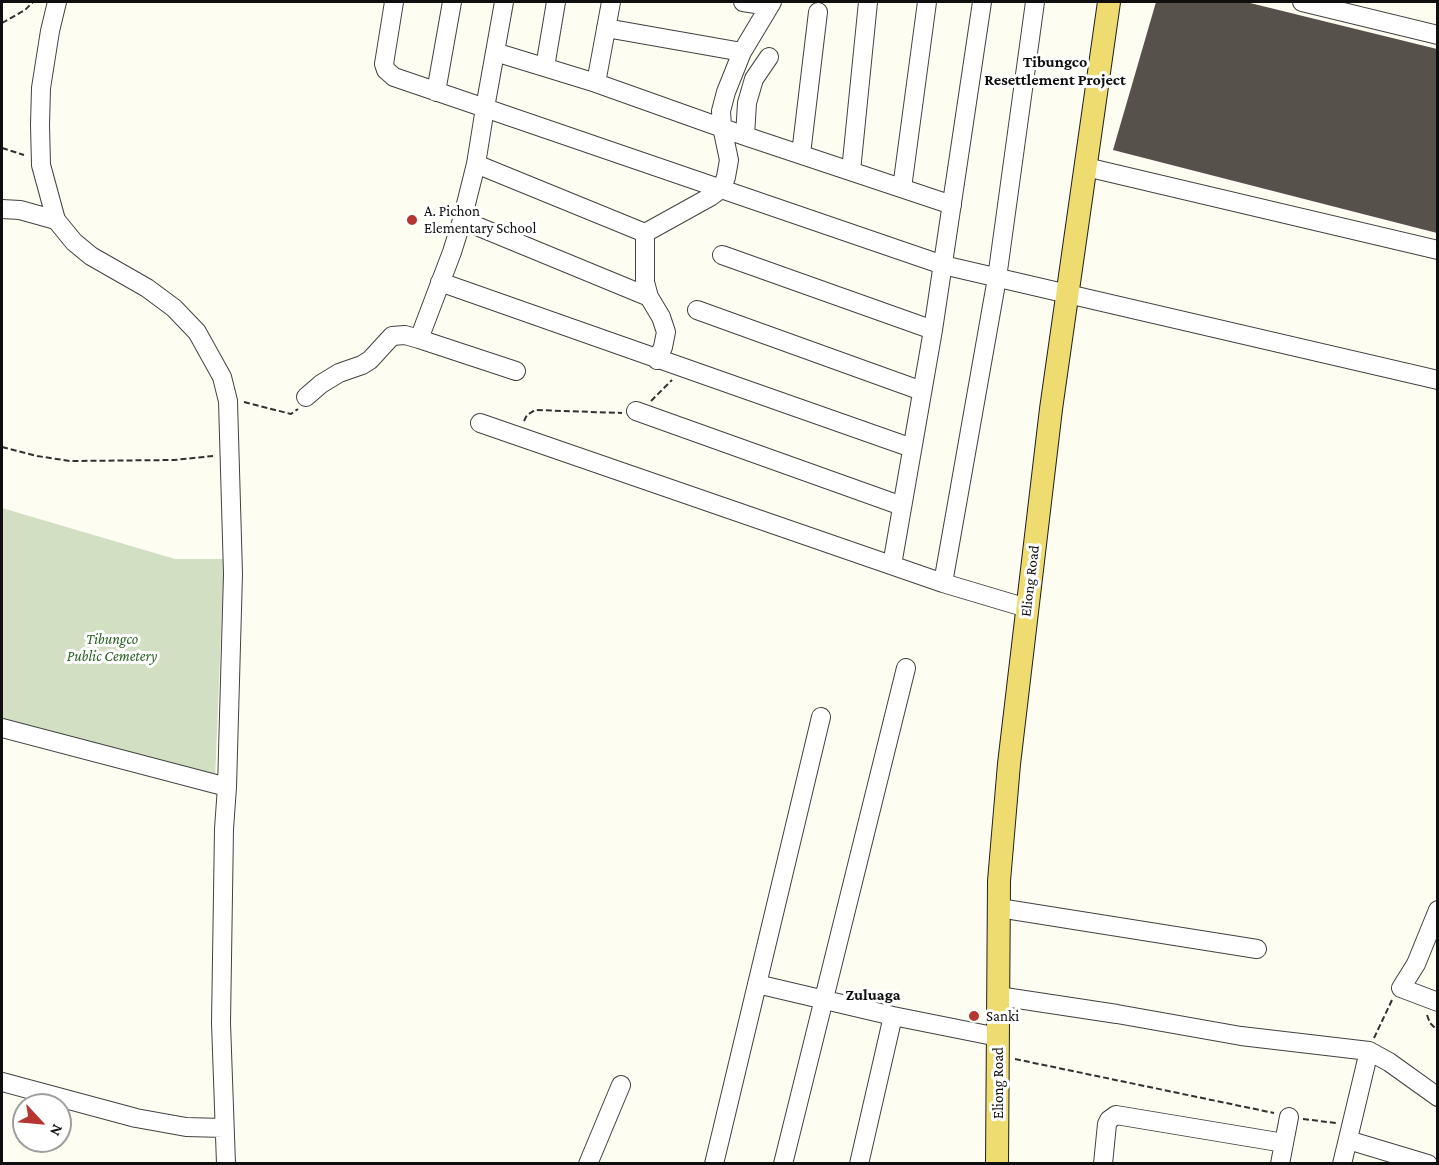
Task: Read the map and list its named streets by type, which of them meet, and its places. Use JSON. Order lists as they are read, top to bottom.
{
  "streets": {
    "main road": ["Eliong Road"]
  },
  "districts": ["Tibungco Resettlement Project", "Zuluaga"],
  "parks": ["Tibungco Public Cemetery"],
  "places": ["A. Pichon Elementary School", "Sanki"],
  "north": "bottom right"
}
